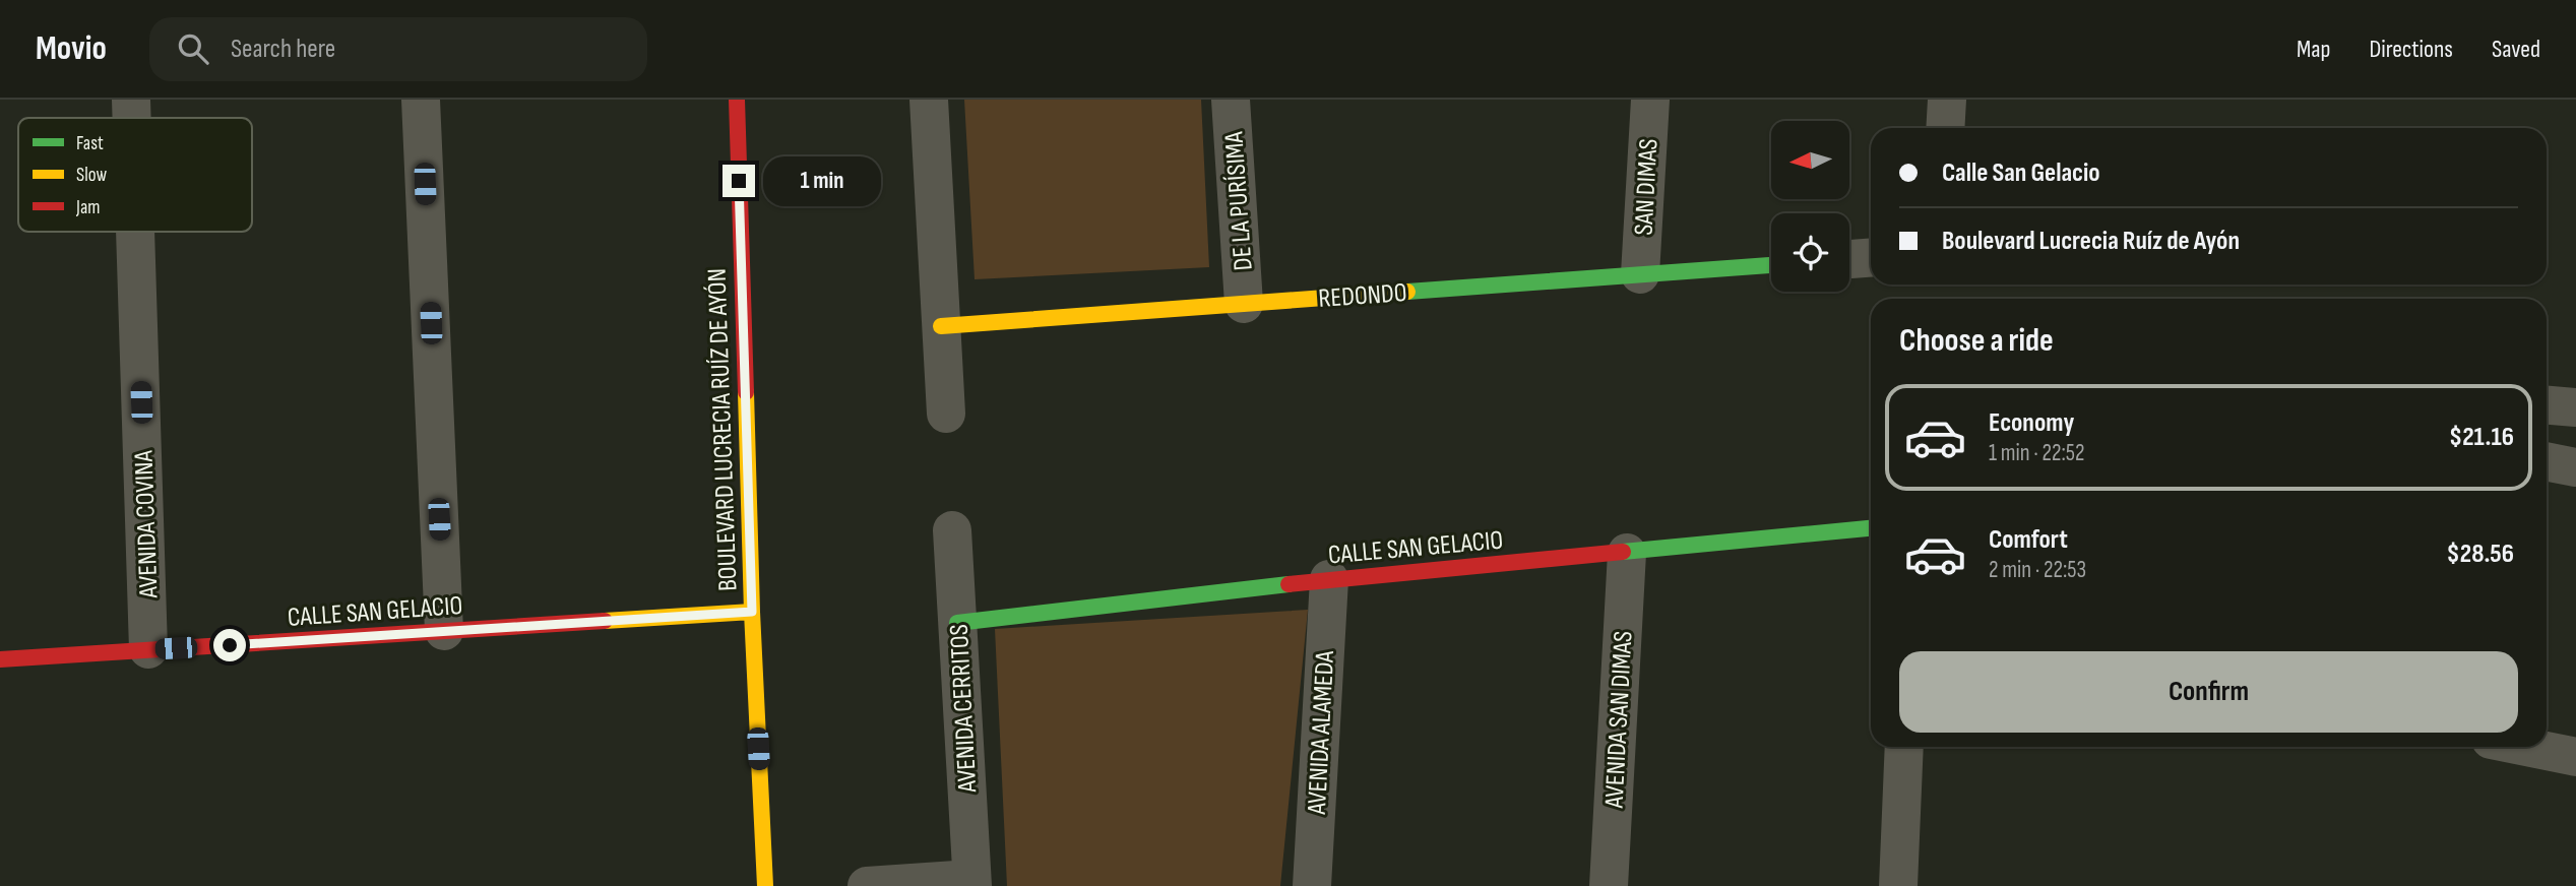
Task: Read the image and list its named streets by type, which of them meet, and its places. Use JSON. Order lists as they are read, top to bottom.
{
  "streets": {
    "street": [
      "SAN DIMAS",
      "DE LA PURÍSIMA",
      "REDONDO",
      "BOULEVARD LUCRECIA RUÍZ DE AYÓN",
      "AVENIDA COVINA",
      "CALLE SAN GELACIO",
      "AVENIDA CERRITOS",
      "AVENIDA SAN DIMAS",
      "AVENIDA ALAMEDA"
    ]
  },
  "crossings": [
    ["SAN DIMAS", "REDONDO"],
    ["DE LA PURÍSIMA", "REDONDO"],
    ["BOULEVARD LUCRECIA RUÍZ DE AYÓN", "CALLE SAN GELACIO"],
    ["AVENIDA COVINA", "CALLE SAN GELACIO"],
    ["CALLE SAN GELACIO", "AVENIDA CERRITOS"],
    ["CALLE SAN GELACIO", "AVENIDA SAN DIMAS"],
    ["CALLE SAN GELACIO", "AVENIDA ALAMEDA"]
  ],
  "legend": ["Fast", "Slow", "Jam"],
  "north": "left",
  "page": {
    "header": "Movio",
    "search": "Search here",
    "nav": ["Map", "Directions", "Saved"],
    "banner": ["Calle San Gelacio", "Boulevard Lucrecia Ruíz de Ayón"],
    "bubble": "1 min",
    "heading": "Choose a ride",
    "list": [
      {
        "name": "Economy",
        "note": "1 min · 22:52",
        "value": "$21.16"
      },
      {
        "name": "Comfort",
        "note": "2 min · 22:53",
        "value": "$28.56"
      }
    ],
    "buttons": "Confirm"
  }
}
